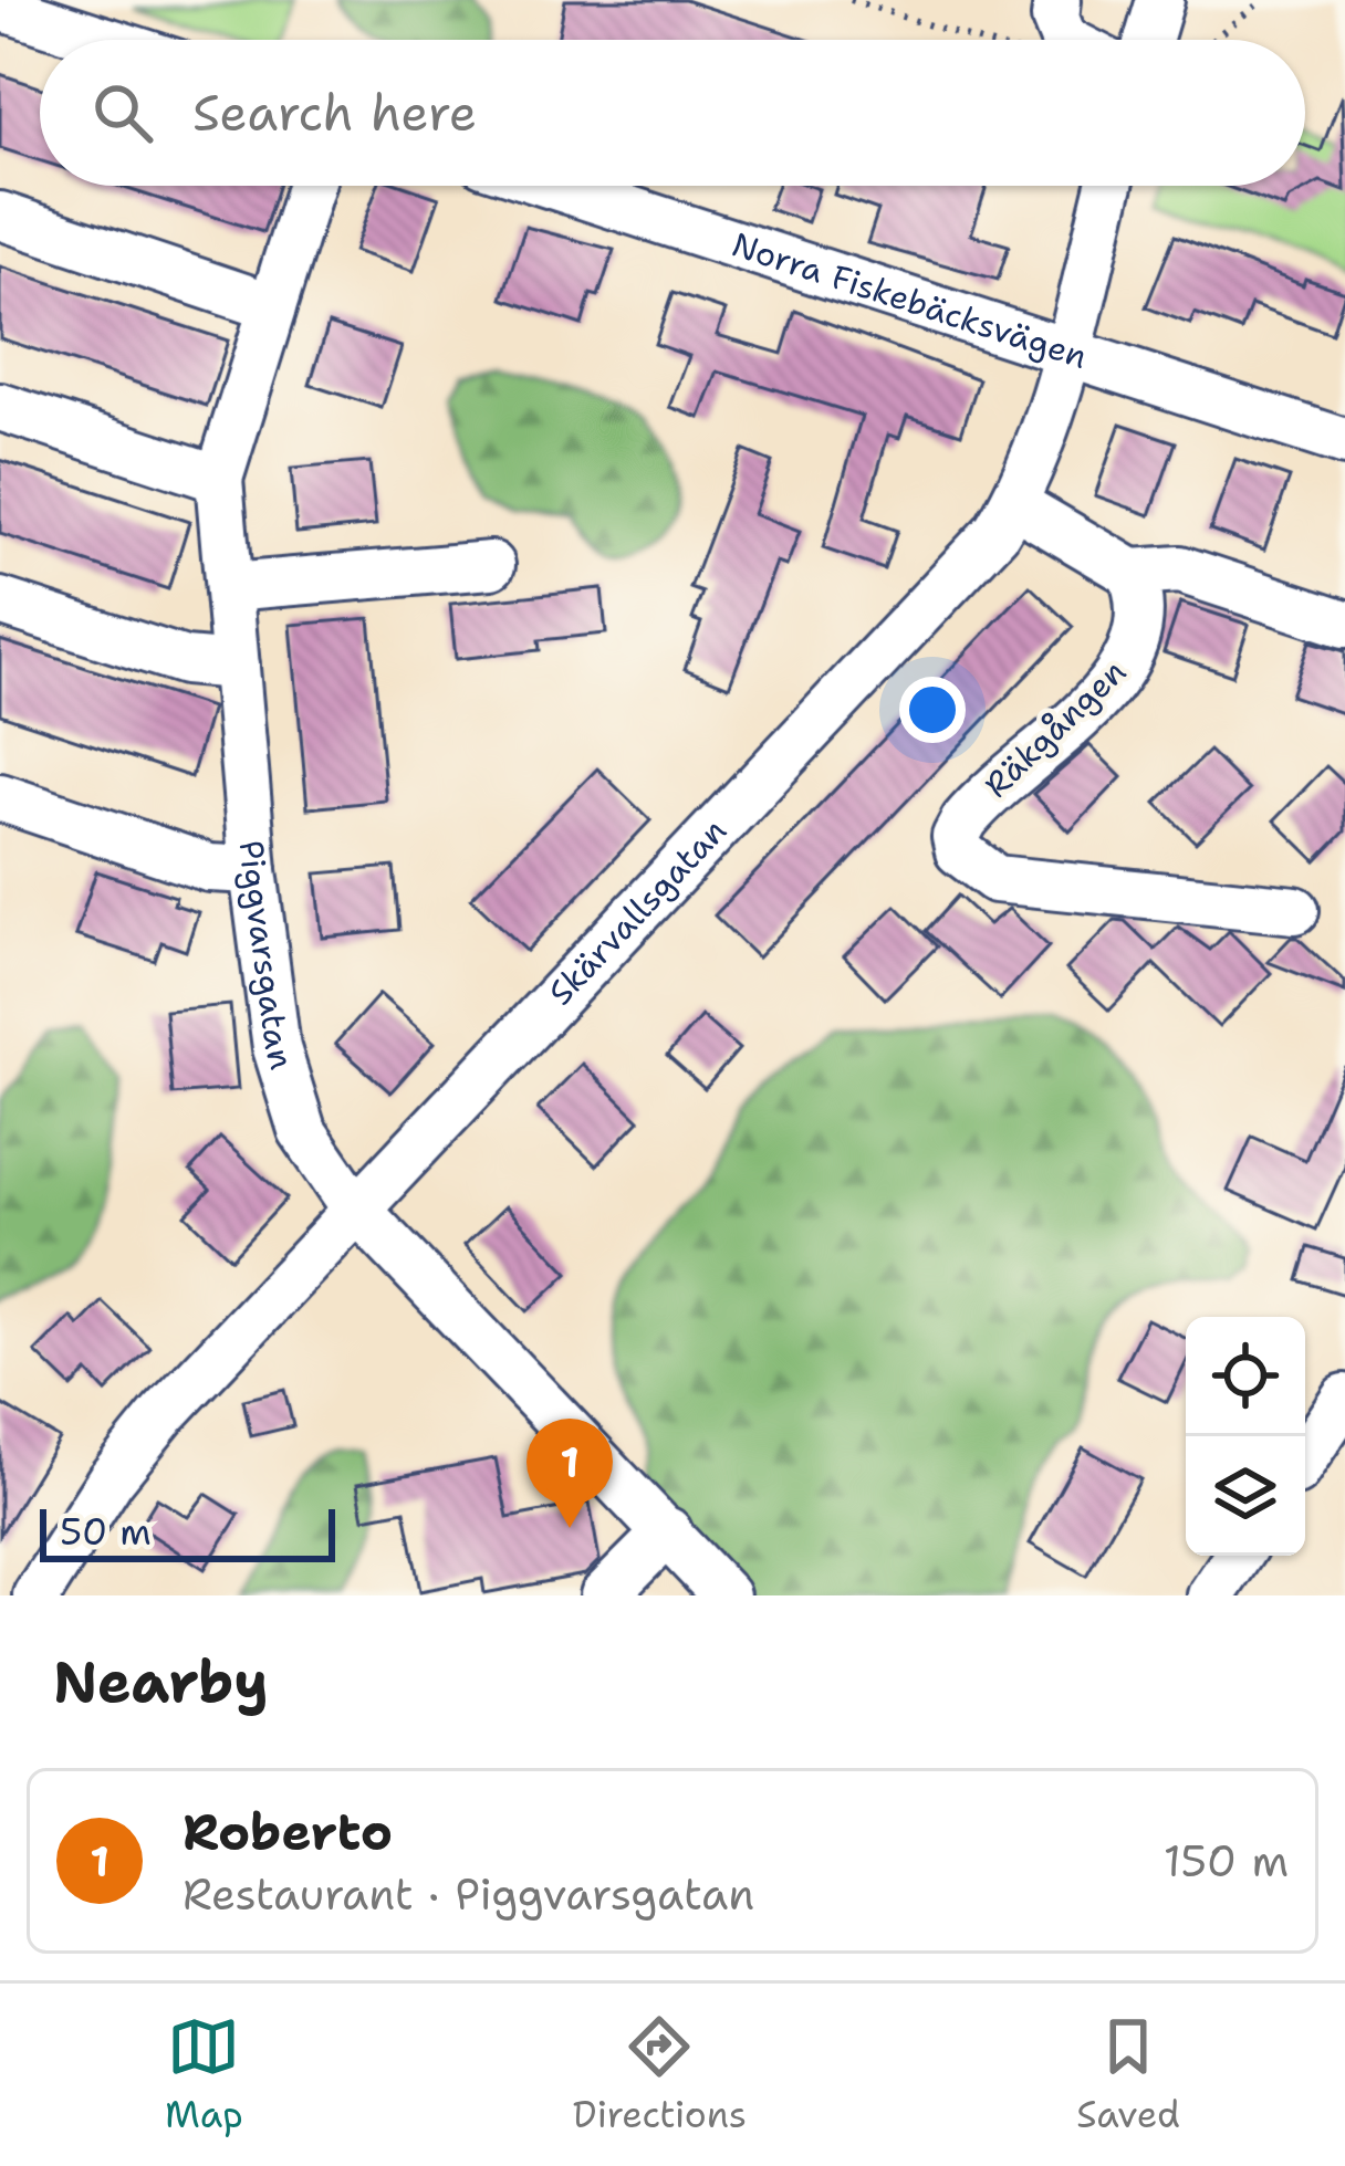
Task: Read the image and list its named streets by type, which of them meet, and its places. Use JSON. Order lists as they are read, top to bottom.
{
  "streets": {
    "street": [
      "Norra Fiskebäcksvägen",
      "Räkgången",
      "Skärvallsgatan",
      "Piggvarsgatan"
    ]
  },
  "crossings": [
    ["Norra Fiskebäcksvägen", "Skärvallsgatan"],
    ["Skärvallsgatan", "Piggvarsgatan"]
  ],
  "scale_bar": "50 m",
  "page": {
    "search": "Search here",
    "pins": "1",
    "scale": "50 m",
    "heading": "Nearby",
    "list": [
      {
        "mark": "1",
        "name": "Roberto",
        "note": "Restaurant · Piggvarsgatan",
        "value": "150 m"
      }
    ],
    "nav": ["Map", "Directions", "Saved"]
  }
}
